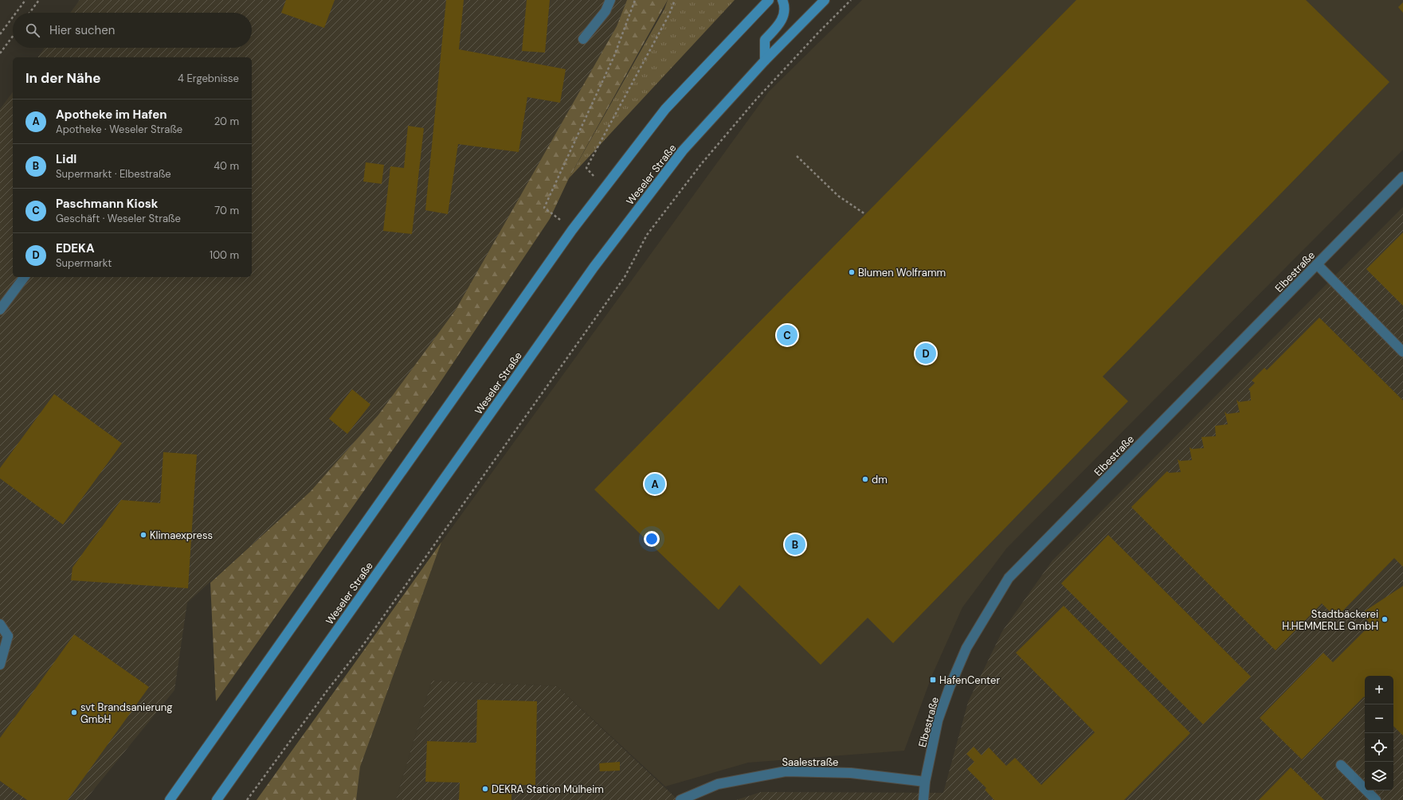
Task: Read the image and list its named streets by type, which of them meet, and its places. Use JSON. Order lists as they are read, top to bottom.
{
  "streets": {
    "main road": ["Weseler Straße"],
    "street": ["Elbestraße", "Saalestraße"]
  },
  "crossings": [
    ["Elbestraße", "Saalestraße"]
  ],
  "places": {
    "other": [
      "Blumen Wolframm",
      "dm",
      "Klimaexpress",
      "Stadtbäckerei H.HEMMERLE GmbH",
      "svt Brandsanierung GmbH",
      "DEKRA Station Mülheim"
    ],
    "transit": ["HafenCenter"]
  },
  "page": {
    "search": "Hier suchen",
    "heading": ["In der Nähe", "4 Ergebnisse"],
    "list": [
      {
        "mark": "A",
        "name": "Apotheke im Hafen",
        "note": "Apotheke · Weseler Straße",
        "value": "20 m"
      },
      {
        "mark": "B",
        "name": "Lidl",
        "note": "Supermarkt · Elbestraße",
        "value": "40 m"
      },
      {
        "mark": "C",
        "name": "Paschmann Kiosk",
        "note": "Geschäft · Weseler Straße",
        "value": "70 m"
      },
      {
        "mark": "D",
        "name": "EDEKA",
        "note": "Supermarkt",
        "value": "100 m"
      }
    ],
    "pins": [
      "C",
      "D",
      "A",
      "B"
    ],
    "map_buttons": ["+", "−"]
  }
}
